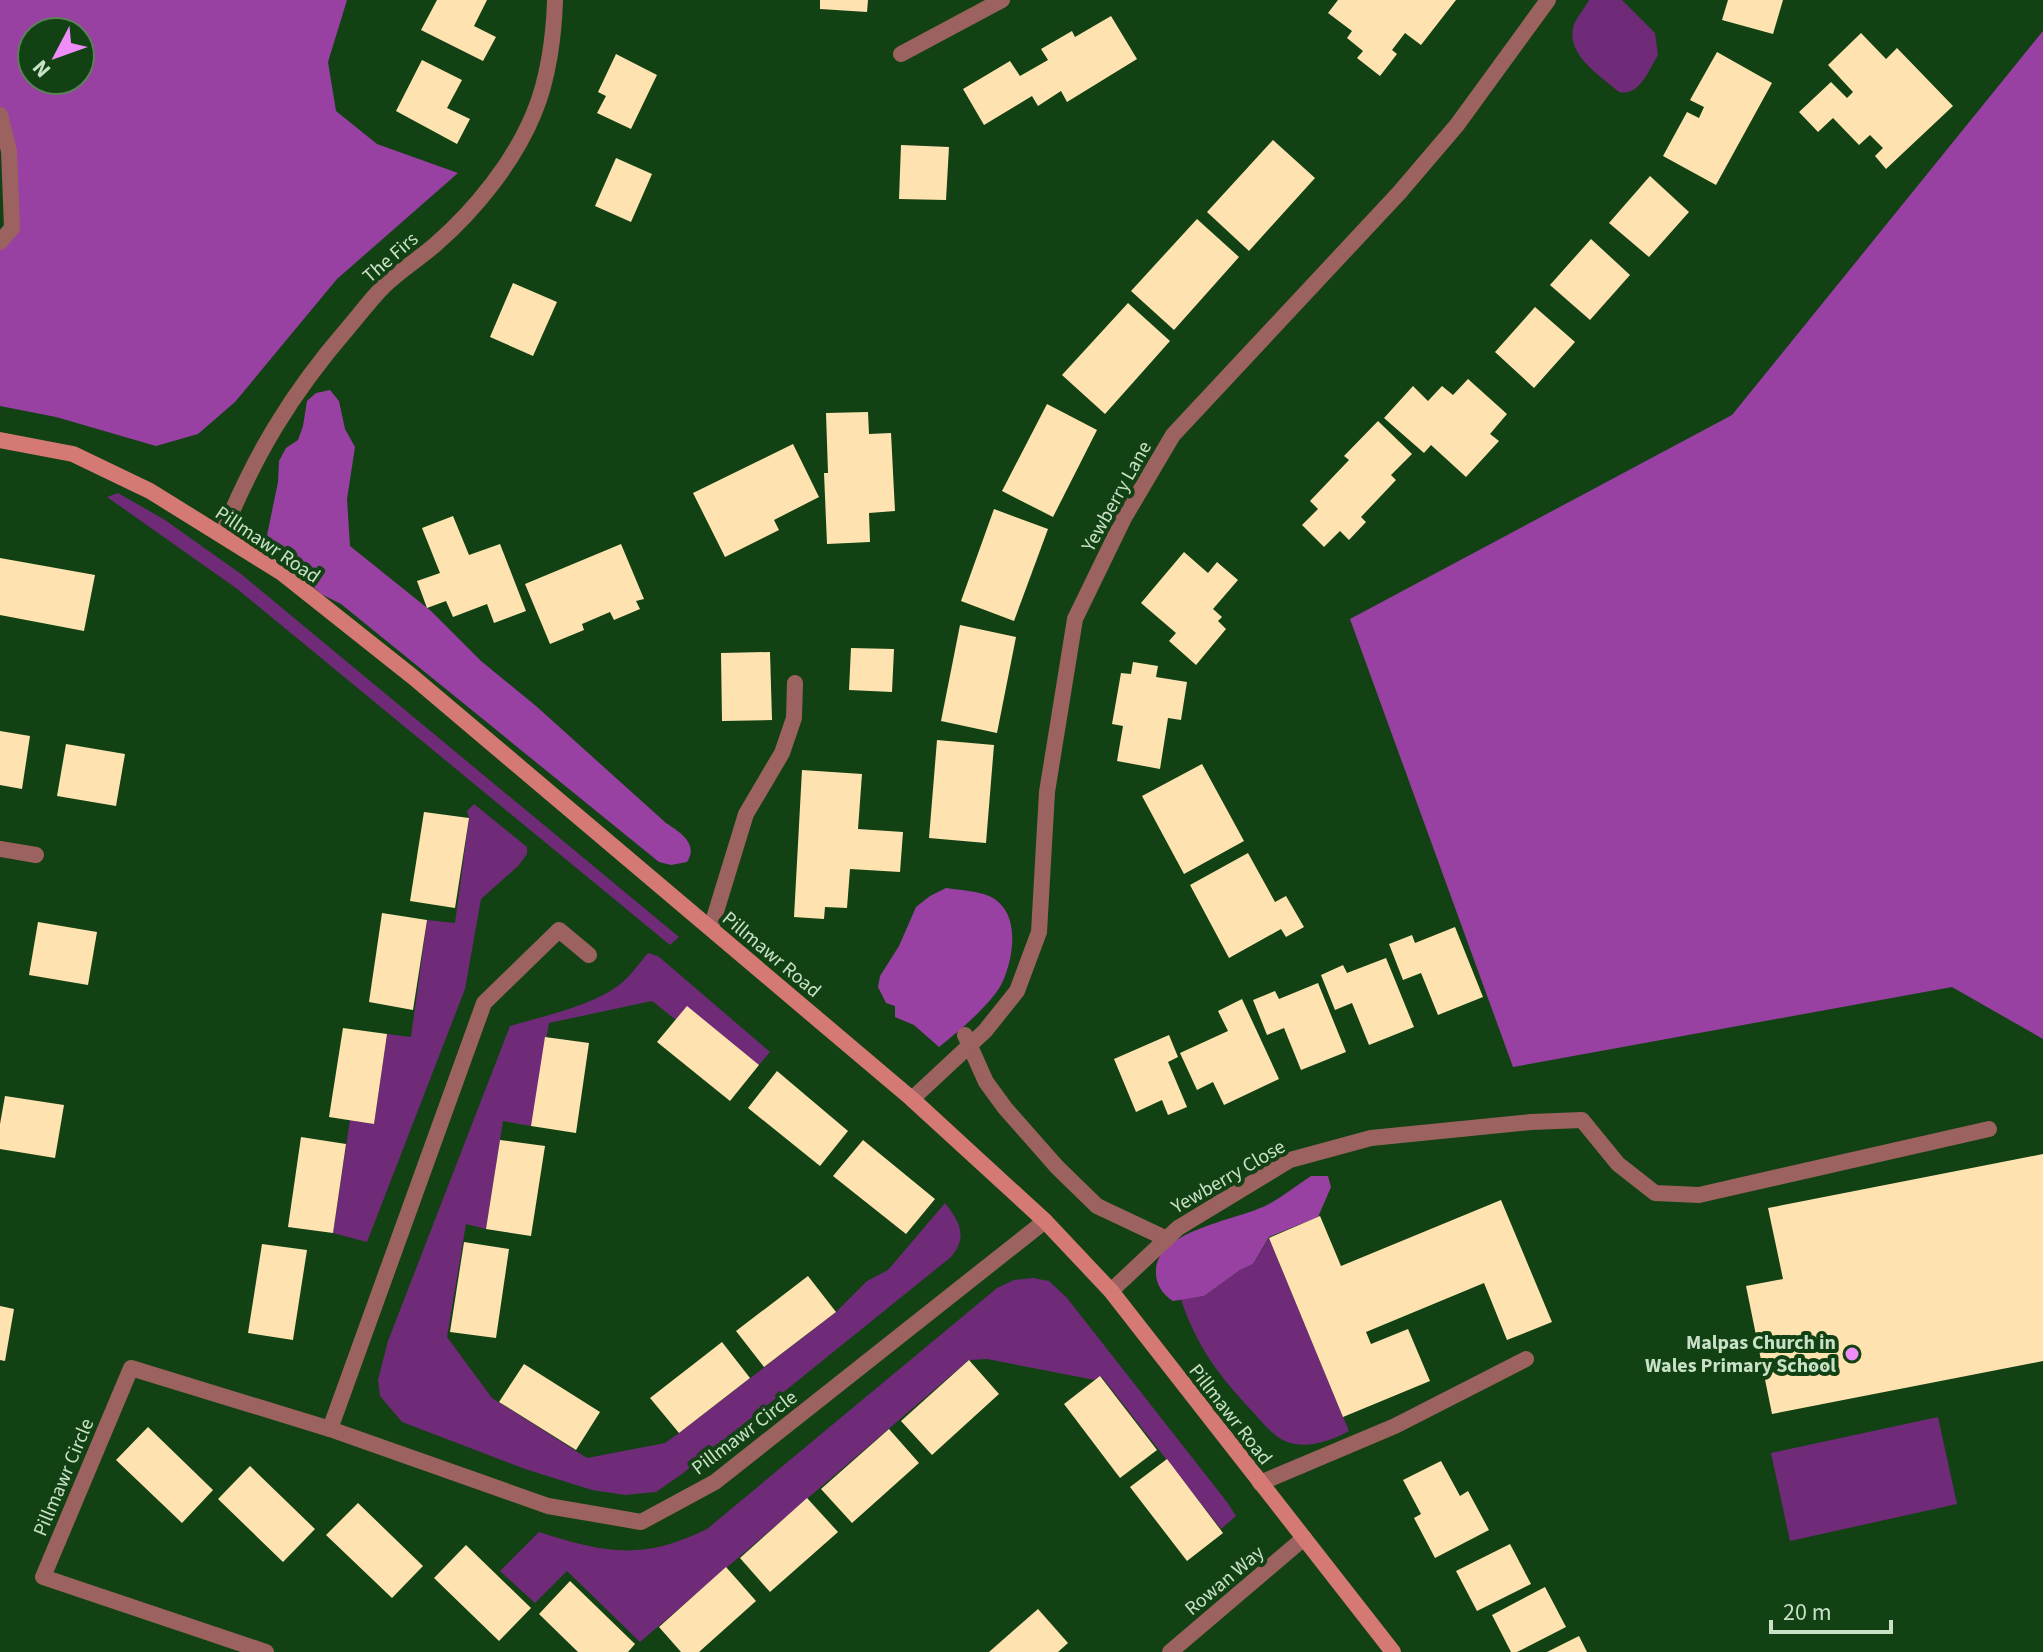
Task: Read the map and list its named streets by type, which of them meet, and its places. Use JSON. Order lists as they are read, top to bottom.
{
  "streets": {
    "street": [
      "The Firs",
      "Yewberry Lane",
      "Pillmawr Road",
      "Yewberry Close",
      "Pillmawr Circle",
      "Rowan Way"
    ]
  },
  "crossings": [
    ["The Firs", "Pillmawr Road"],
    ["Yewberry Lane", "Pillmawr Road"],
    ["Pillmawr Road", "Yewberry Close"],
    ["Pillmawr Road", "Pillmawr Circle"],
    ["Pillmawr Road", "Rowan Way"]
  ],
  "places": ["Malpas Church in Wales Primary School"],
  "scale_bar": "20 m",
  "north": "bottom left"
}
